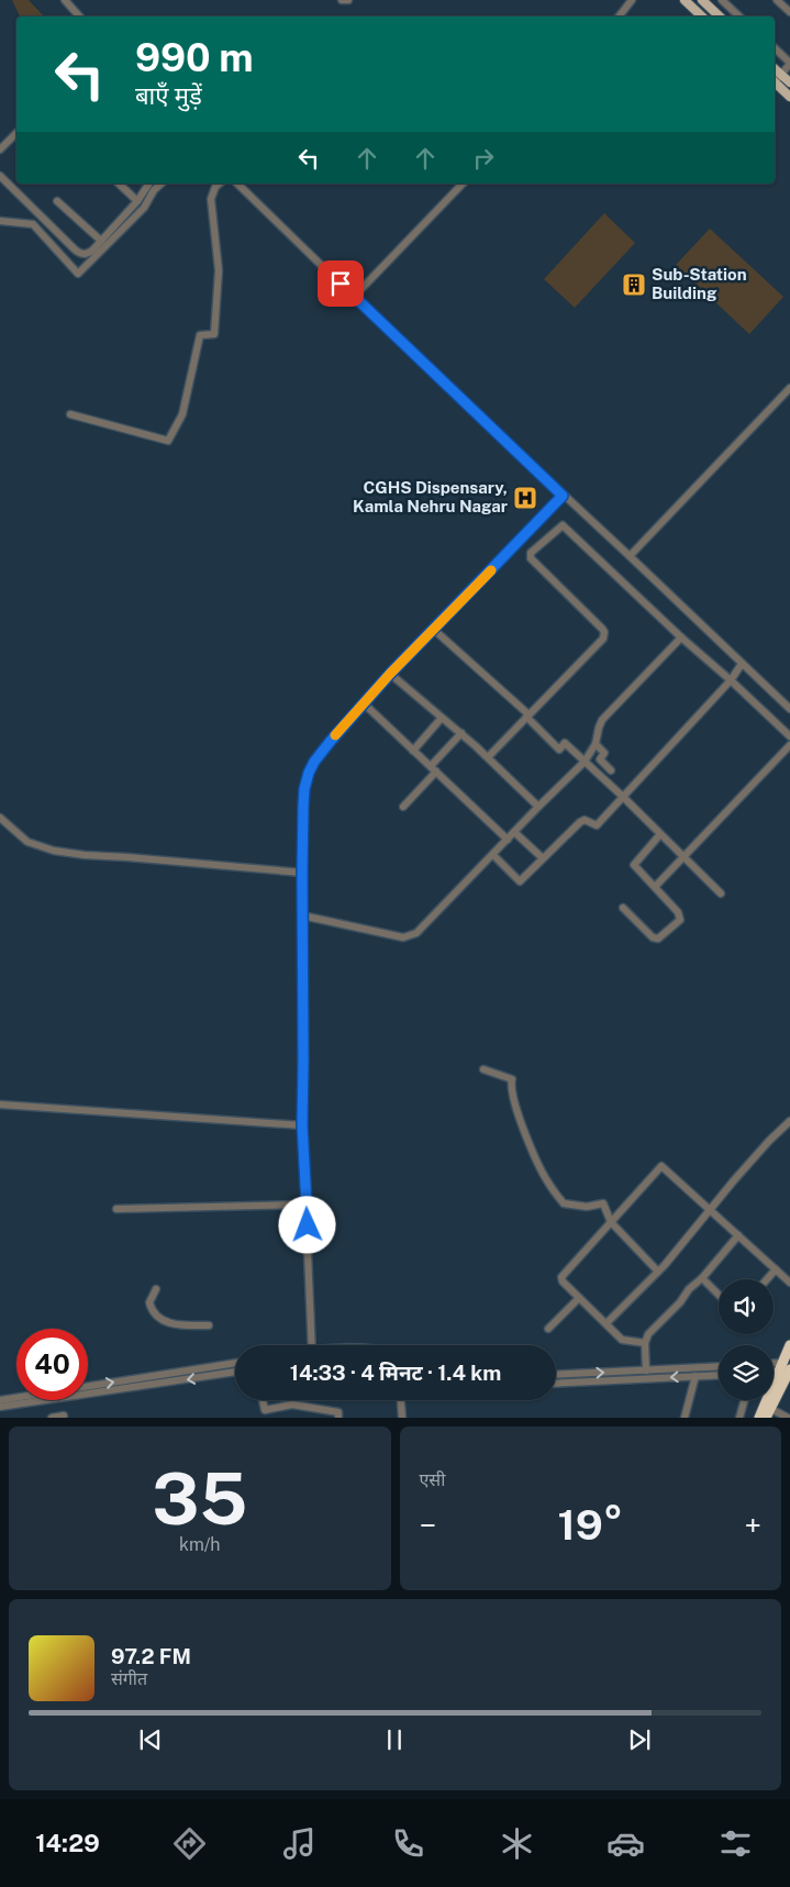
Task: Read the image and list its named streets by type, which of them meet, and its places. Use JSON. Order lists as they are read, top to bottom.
{
  "places": {
    "building": ["Sub-Station Building"],
    "hospital": ["CGHS Dispensary, Kamla Nehru Nagar"]
  },
  "page": {
    "turn": ["990 m", "बाएँ मुड़ें"],
    "limit": "40",
    "trip": "14:33 · 4 मिनट · 1.4 km",
    "tile": [
      ["35", "km/h"],
      "एसी"
    ],
    "heat": ["−", "19°", "+"],
    "song": ["97.2 FM", "संगीत"],
    "tabs": "14:29"
  }
}
